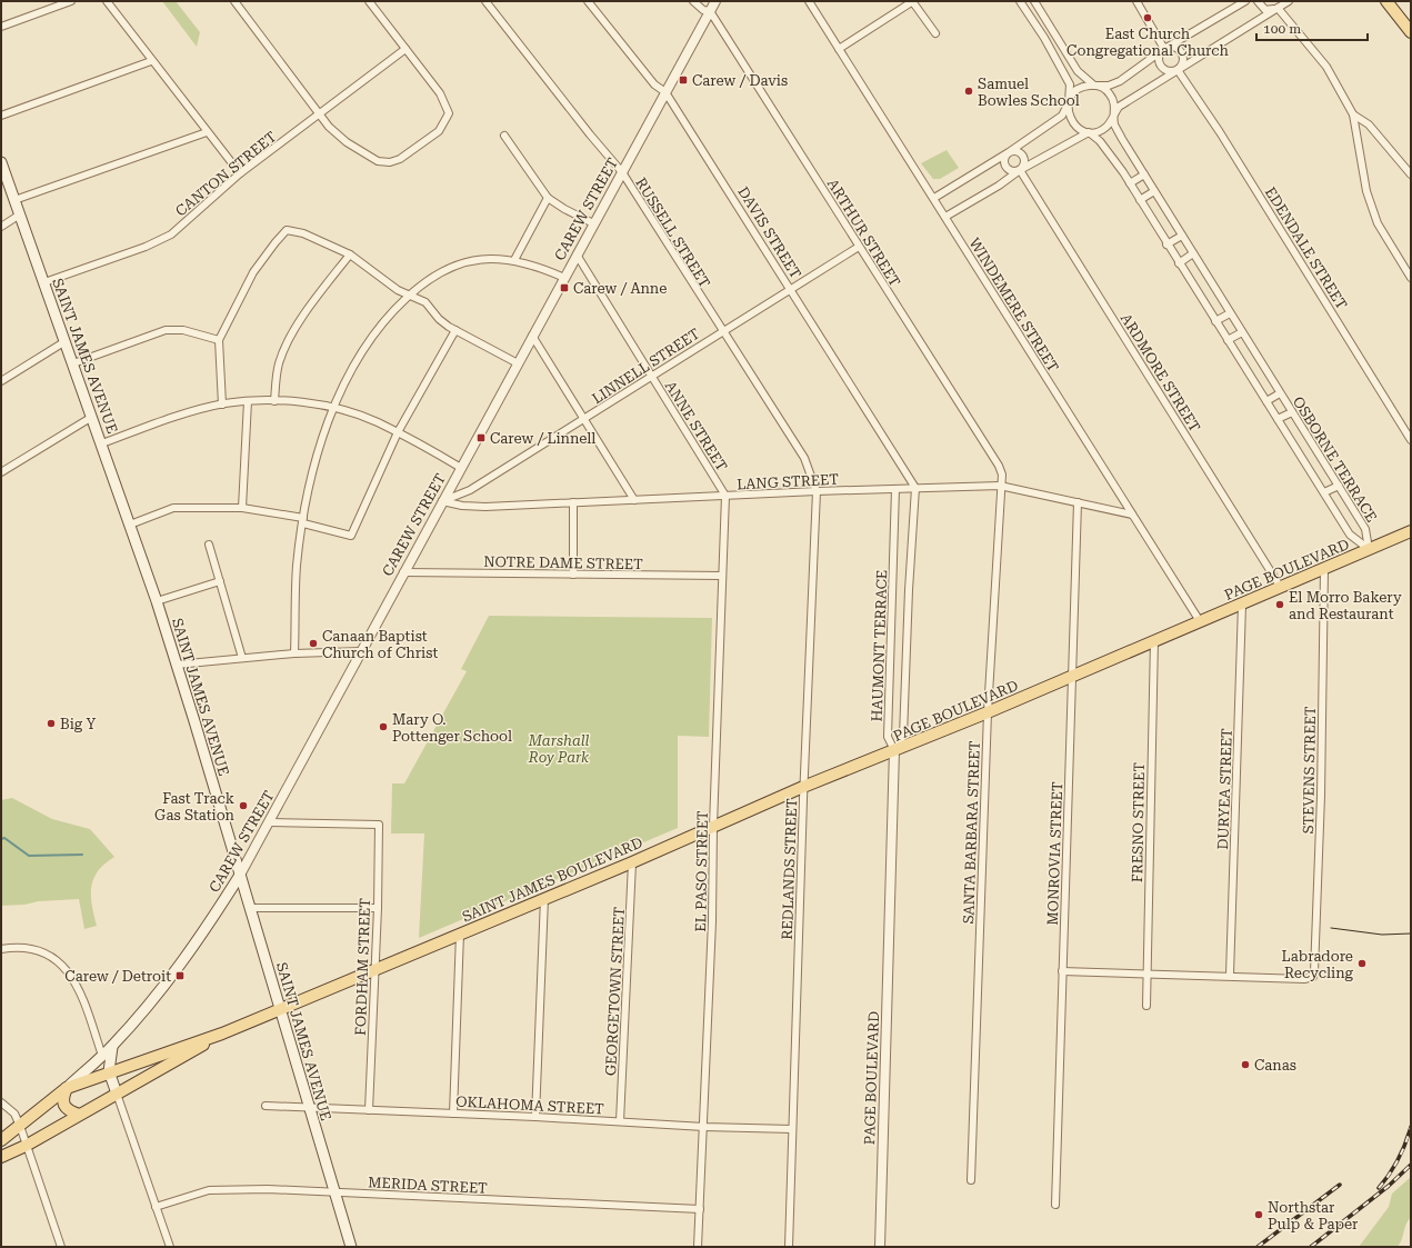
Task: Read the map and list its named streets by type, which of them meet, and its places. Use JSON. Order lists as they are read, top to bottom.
{
  "streets": {
    "main road": [
      "CAREW STREET",
      "SAINT JAMES AVENUE",
      "PAGE BOULEVARD",
      "SAINT JAMES BOULEVARD"
    ],
    "street": [
      "CANTON STREET",
      "RUSSELL STREET",
      "DAVIS STREET",
      "ARTHUR STREET",
      "EDENDALE STREET",
      "WINDEMERE STREET",
      "LINNELL STREET",
      "ARDMORE STREET",
      "ANNE STREET",
      "OSBORNE TERRACE",
      "LANG STREET",
      "NOTRE DAME STREET",
      "HAUMONT TERRACE",
      "STEVENS STREET",
      "DURYEA STREET",
      "FRESNO STREET",
      "SANTA BARBARA STREET",
      "MONROVIA STREET",
      "REDLANDS STREET",
      "EL PASO STREET",
      "FORDHAM STREET",
      "GEORGETOWN STREET",
      "OKLAHOMA STREET",
      "MERIDA STREET"
    ]
  },
  "crossings": [
    ["CANTON STREET", "SAINT JAMES AVENUE"],
    ["CAREW STREET", "RUSSELL STREET"],
    ["CAREW STREET", "DAVIS STREET"],
    ["CAREW STREET", "ARTHUR STREET"],
    ["CAREW STREET", "SAINT JAMES AVENUE"],
    ["CAREW STREET", "LINNELL STREET"],
    ["CAREW STREET", "ANNE STREET"],
    ["CAREW STREET", "LANG STREET"],
    ["CAREW STREET", "NOTRE DAME STREET"],
    ["CAREW STREET", "SAINT JAMES BOULEVARD"],
    ["CAREW STREET", "FORDHAM STREET"],
    ["RUSSELL STREET", "LINNELL STREET"],
    ["RUSSELL STREET", "LANG STREET"],
    ["RUSSELL STREET", "REDLANDS STREET"],
    ["DAVIS STREET", "LINNELL STREET"],
    ["DAVIS STREET", "LANG STREET"],
    ["DAVIS STREET", "HAUMONT TERRACE"],
    ["ARTHUR STREET", "LINNELL STREET"],
    ["ARTHUR STREET", "LANG STREET"],
    ["ARTHUR STREET", "SANTA BARBARA STREET"],
    ["WINDEMERE STREET", "LANG STREET"],
    ["WINDEMERE STREET", "PAGE BOULEVARD"],
    ["SAINT JAMES AVENUE", "SAINT JAMES BOULEVARD"],
    ["SAINT JAMES AVENUE", "OKLAHOMA STREET"],
    ["SAINT JAMES AVENUE", "MERIDA STREET"],
    ["LINNELL STREET", "ANNE STREET"],
    ["LINNELL STREET", "LANG STREET"],
    ["ARDMORE STREET", "PAGE BOULEVARD"],
    ["ANNE STREET", "LANG STREET"],
    ["ANNE STREET", "EL PASO STREET"],
    ["OSBORNE TERRACE", "PAGE BOULEVARD"],
    ["LANG STREET", "HAUMONT TERRACE"],
    ["LANG STREET", "SANTA BARBARA STREET"],
    ["LANG STREET", "MONROVIA STREET"],
    ["LANG STREET", "REDLANDS STREET"],
    ["LANG STREET", "EL PASO STREET"],
    ["NOTRE DAME STREET", "EL PASO STREET"],
    ["PAGE BOULEVARD", "HAUMONT TERRACE"],
    ["PAGE BOULEVARD", "STEVENS STREET"],
    ["PAGE BOULEVARD", "DURYEA STREET"],
    ["PAGE BOULEVARD", "FRESNO STREET"],
    ["PAGE BOULEVARD", "SANTA BARBARA STREET"],
    ["PAGE BOULEVARD", "MONROVIA STREET"],
    ["PAGE BOULEVARD", "SAINT JAMES BOULEVARD"],
    ["HAUMONT TERRACE", "SAINT JAMES BOULEVARD"],
    ["STEVENS STREET", "DURYEA STREET"],
    ["REDLANDS STREET", "SAINT JAMES BOULEVARD"],
    ["REDLANDS STREET", "OKLAHOMA STREET"],
    ["EL PASO STREET", "SAINT JAMES BOULEVARD"],
    ["EL PASO STREET", "OKLAHOMA STREET"],
    ["EL PASO STREET", "MERIDA STREET"],
    ["SAINT JAMES BOULEVARD", "FORDHAM STREET"],
    ["SAINT JAMES BOULEVARD", "GEORGETOWN STREET"],
    ["FORDHAM STREET", "OKLAHOMA STREET"],
    ["GEORGETOWN STREET", "OKLAHOMA STREET"]
  ],
  "parks": ["Marshall Roy Park"],
  "places": {
    "other": [
      "East Church Congregational Church",
      "Samuel Bowles School",
      "El Morro Bakery and Restaurant",
      "Canaan Baptist Church of Christ",
      "Big Y",
      "Mary O. Pottenger School",
      "Fast Track Gas Station",
      "Labradore Recycling",
      "Canas",
      "Northstar Pulp & Paper"
    ],
    "transit": [
      "Carew / Davis",
      "Carew / Anne",
      "Carew / Linnell",
      "Carew / Detroit"
    ]
  },
  "scale_bar": "100 m"
}
